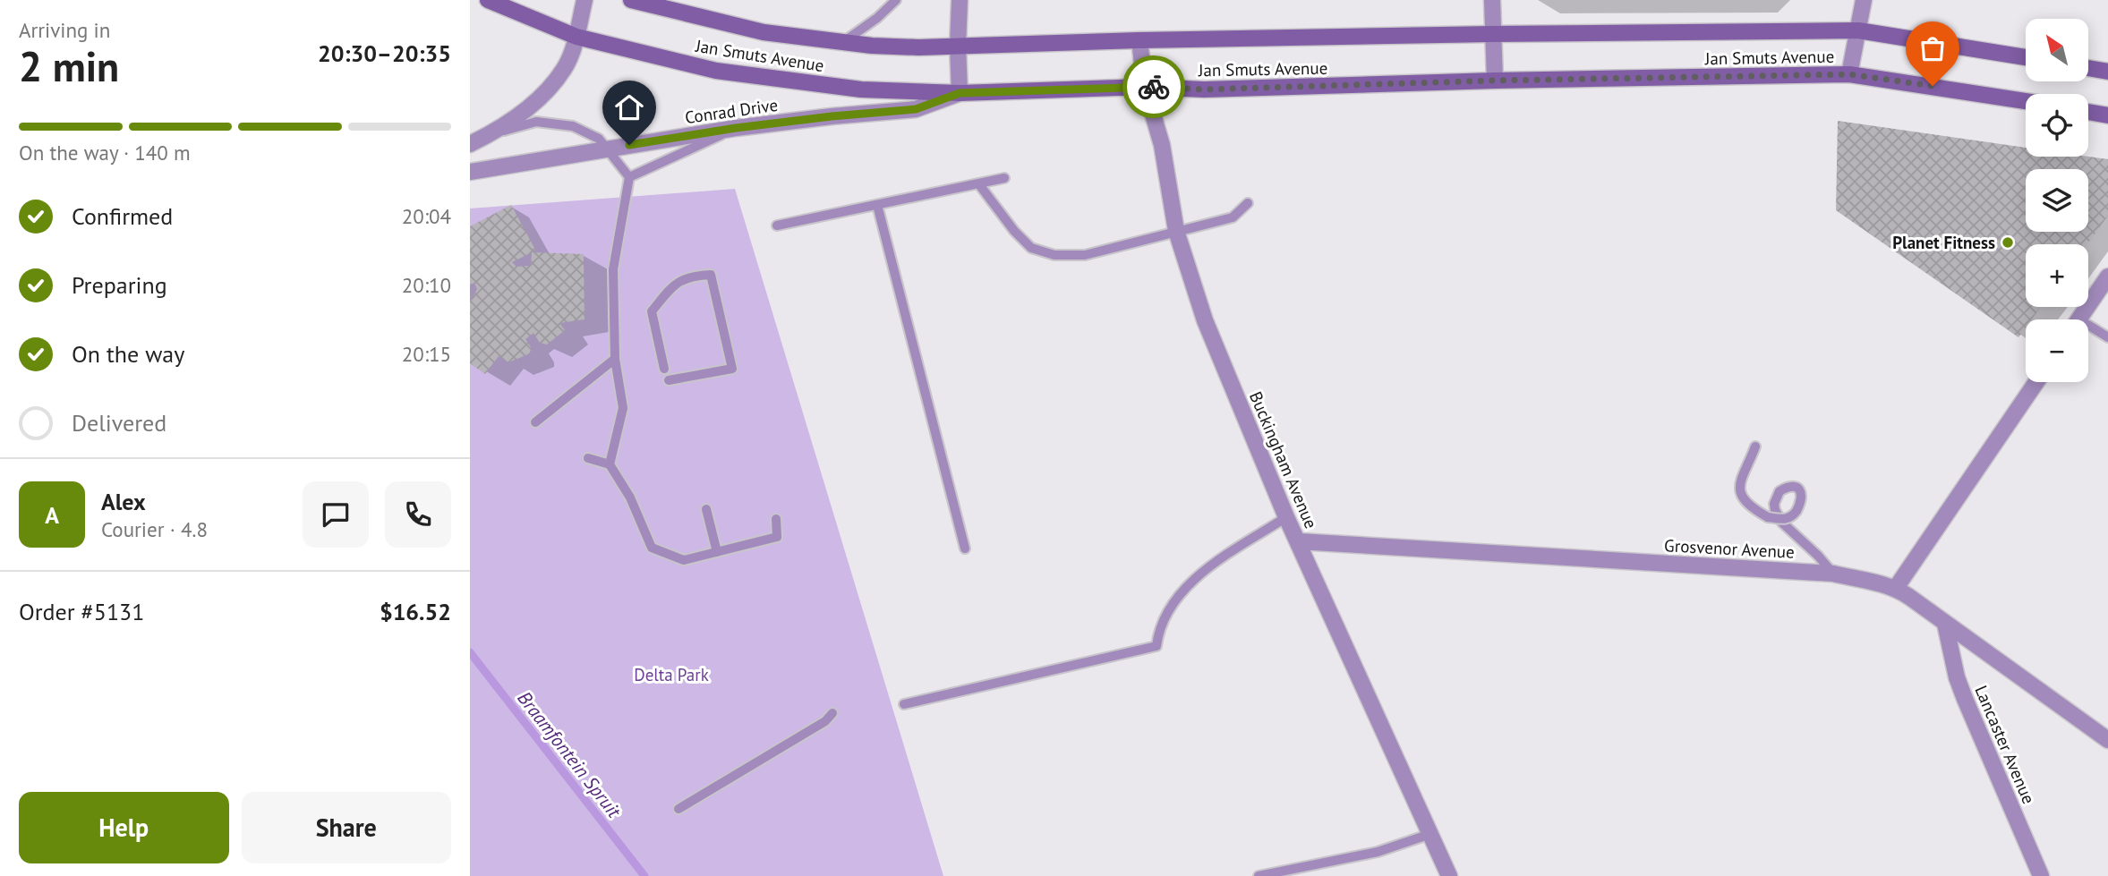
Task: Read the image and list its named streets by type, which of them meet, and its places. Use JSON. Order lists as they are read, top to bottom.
{
  "streets": {
    "main road": ["Jan Smuts Avenue"],
    "street": [
      "Conrad Drive",
      "Buckingham Avenue",
      "Grosvenor Avenue",
      "Lancaster Avenue"
    ]
  },
  "crossings": [
    ["Jan Smuts Avenue", "Conrad Drive"],
    ["Jan Smuts Avenue", "Buckingham Avenue"],
    ["Buckingham Avenue", "Grosvenor Avenue"],
    ["Grosvenor Avenue", "Lancaster Avenue"]
  ],
  "water": ["Braamfontein Spruit"],
  "parks": ["Delta Park"],
  "places": ["Planet Fitness"],
  "north": "top left",
  "page": {
    "heading": ["2 min", "Arriving in", "20:30–20:35"],
    "panel": [
      "Alex",
      "Courier · 4.8",
      "Order #5131",
      "$16.52"
    ],
    "map_buttons": ["+", "−"],
    "bar": "On the way · 140 m",
    "list": [
      ["Confirmed", "20:04"],
      ["Preparing", "20:10"],
      ["On the way", "20:15"],
      "Delivered"
    ],
    "round": "A",
    "buttons": ["Help", "Share"]
  }
}
